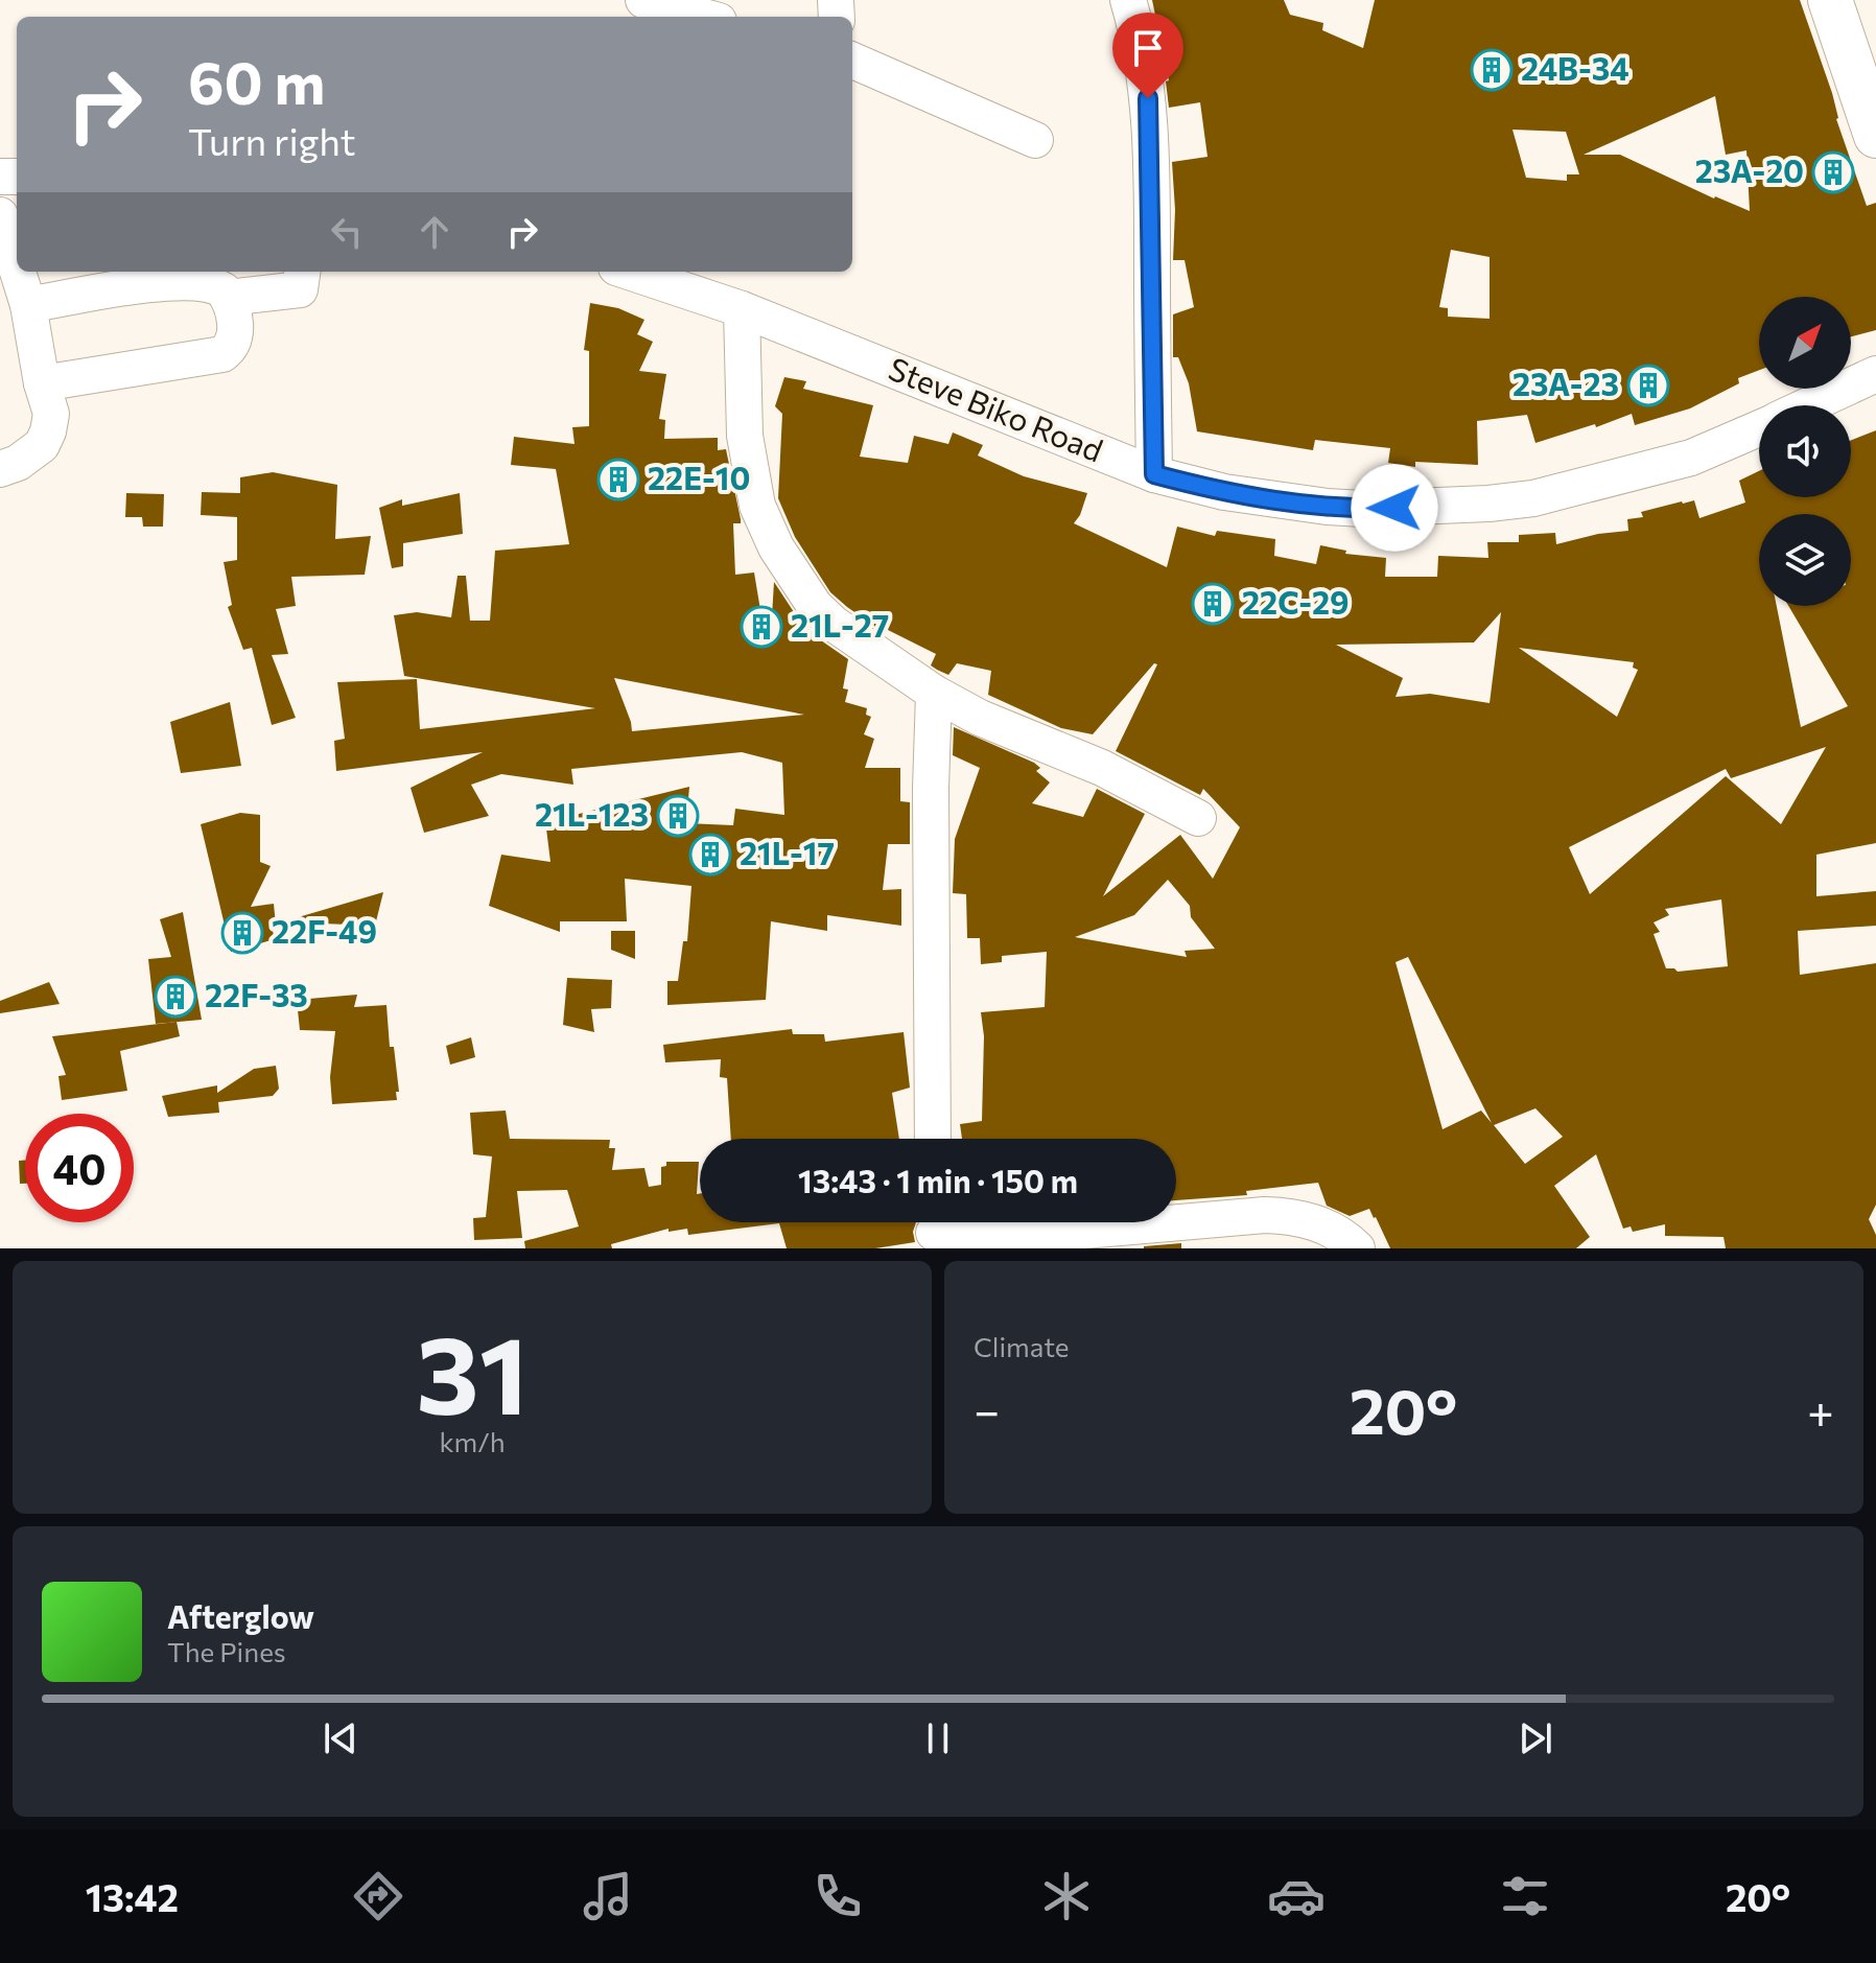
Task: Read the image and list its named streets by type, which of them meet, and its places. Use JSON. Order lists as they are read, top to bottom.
{
  "streets": {
    "street": ["Steve Biko Road"]
  },
  "places": {
    "building": [
      "24B-34",
      "23A-20",
      "23A-23",
      "22E-10",
      "22C-29",
      "21L-27",
      "21L-123",
      "21L-17",
      "22F-49",
      "22F-33"
    ]
  },
  "north": "top right",
  "page": {
    "turn": ["60 m", "Turn right"],
    "limit": "40",
    "trip": "13:43 · 1 min · 150 m",
    "tile": [
      ["31", "km/h"],
      "Climate"
    ],
    "heat": ["−", "20°", "+"],
    "song": ["Afterglow", "The Pines"],
    "tabs": ["13:42", "20°"]
  }
}
